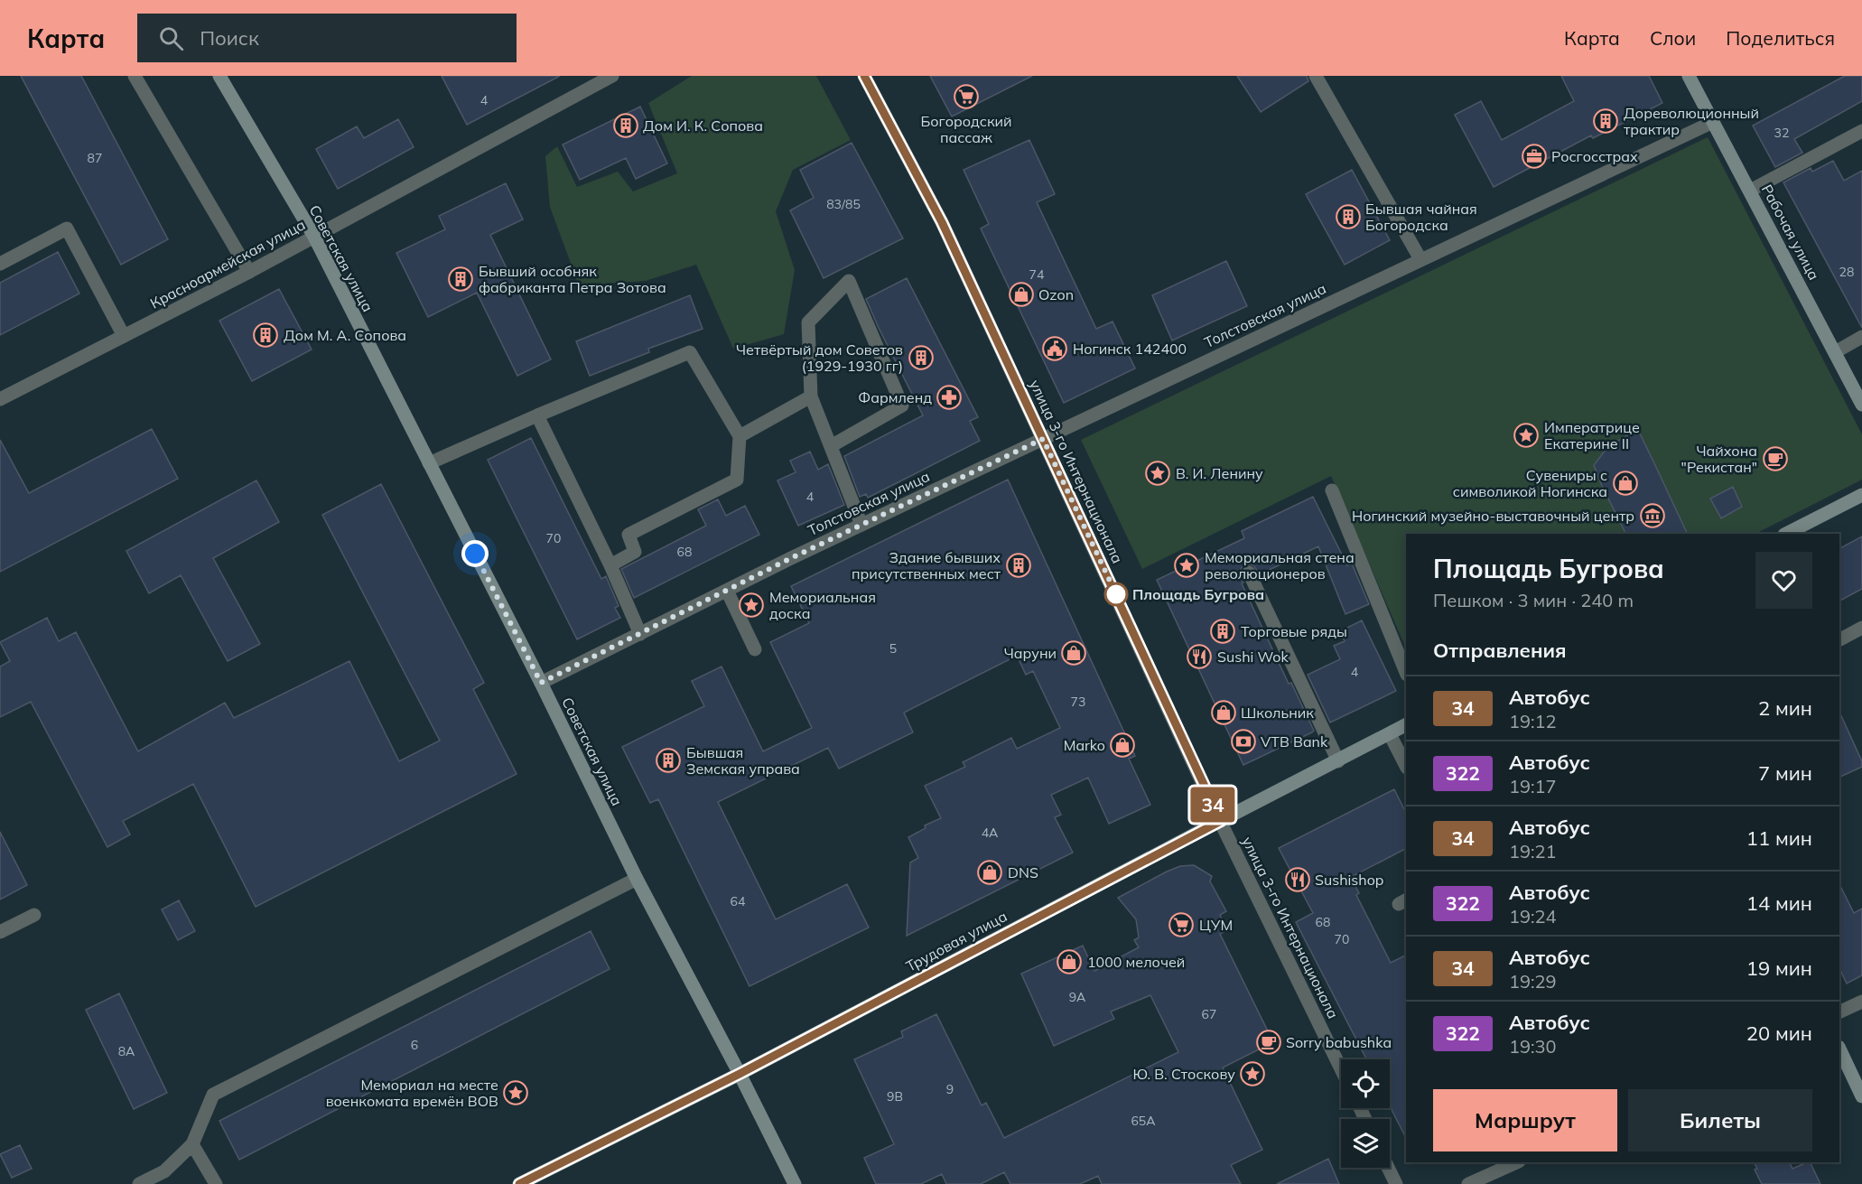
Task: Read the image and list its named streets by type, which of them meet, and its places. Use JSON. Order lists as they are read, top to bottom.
{
  "streets": {
    "street": [
      "Рабочая улица",
      "Советская улица",
      "Красноармейская улица",
      "Толстовская улица",
      "улица 3-го Интернационала",
      "Трудовая улица"
    ]
  },
  "crossings": [
    ["Рабочая улица", "Толстовская улица"],
    ["Советская улица", "Красноармейская улица"],
    ["Советская улица", "Толстовская улица"],
    ["Советская улица", "Трудовая улица"],
    ["Толстовская улица", "улица 3-го Интернационала"],
    ["улица 3-го Интернационала", "Трудовая улица"]
  ],
  "places": {
    "supermarket": ["Богородский пассаж", "ЦУМ"],
    "building": [
      "Дореволюционный трактир",
      "Дом И. К. Сопова",
      "Бывшая чайная Богородска",
      "Бывший особняк фабриканта Петра Зотова",
      "Дом М. А. Сопова",
      "Четвёртый дом Советов (1929-1930 гг)",
      "Здание бывших присутственных мест",
      "Торговые ряды",
      "Бывшая Земская управа"
    ],
    "office": ["Росгосстрах"],
    "shop": [
      "Ozon",
      "Сувениры с символикой Ногинска",
      "Чаруни",
      "Школьник",
      "Marko",
      "DNS",
      "1000 мелочей"
    ],
    "public building": ["Ногинск 142400"],
    "pharmacy": ["Фармленд"],
    "place": [
      "Императрице Екатерине II",
      "В. И. Ленину",
      "Мемориальная стена революционеров",
      "Мемориальная доска",
      "Ю. В. Стоскову",
      "Мемориал на месте военкомата времён ВОВ"
    ],
    "cafe": ["Чайхона \"Рекистан\"", "Sorry babushka"],
    "museum": ["Ногинский музейно-выставочный центр"],
    "other": ["Площадь Бугрова"],
    "restaurant": ["Sushi Wok", "Sushishop"],
    "bank": ["VTB Bank"]
  },
  "lines": ["bus line 34"],
  "house_numbers": [
    "4",
    "32",
    "87",
    "83/85",
    "28",
    "74",
    "4",
    "70",
    "68",
    "5",
    "4",
    "73",
    "4А",
    "64",
    "68",
    "70",
    "9А",
    "67",
    "6",
    "8А",
    "9",
    "9В",
    "65А"
  ],
  "page": {
    "header": "Карта",
    "search": "Поиск",
    "nav": ["Карта", "Слои", "Поделиться"],
    "on_map": "34",
    "heading": [
      ["Площадь Бугрова", "Пешком · 3 мин · 240 m"],
      "Отправления"
    ],
    "list": [
      {
        "mark": "34",
        "name": "Автобус",
        "note": "19:12",
        "value": "2 мин"
      },
      {
        "mark": "322",
        "name": "Автобус",
        "note": "19:17",
        "value": "7 мин"
      },
      {
        "mark": "34",
        "name": "Автобус",
        "note": "19:21",
        "value": "11 мин"
      },
      {
        "mark": "322",
        "name": "Автобус",
        "note": "19:24",
        "value": "14 мин"
      },
      {
        "mark": "34",
        "name": "Автобус",
        "note": "19:29",
        "value": "19 мин"
      },
      {
        "mark": "322",
        "name": "Автобус",
        "note": "19:30",
        "value": "20 мин"
      }
    ],
    "buttons": ["Маршрут", "Билеты"]
  }
}
